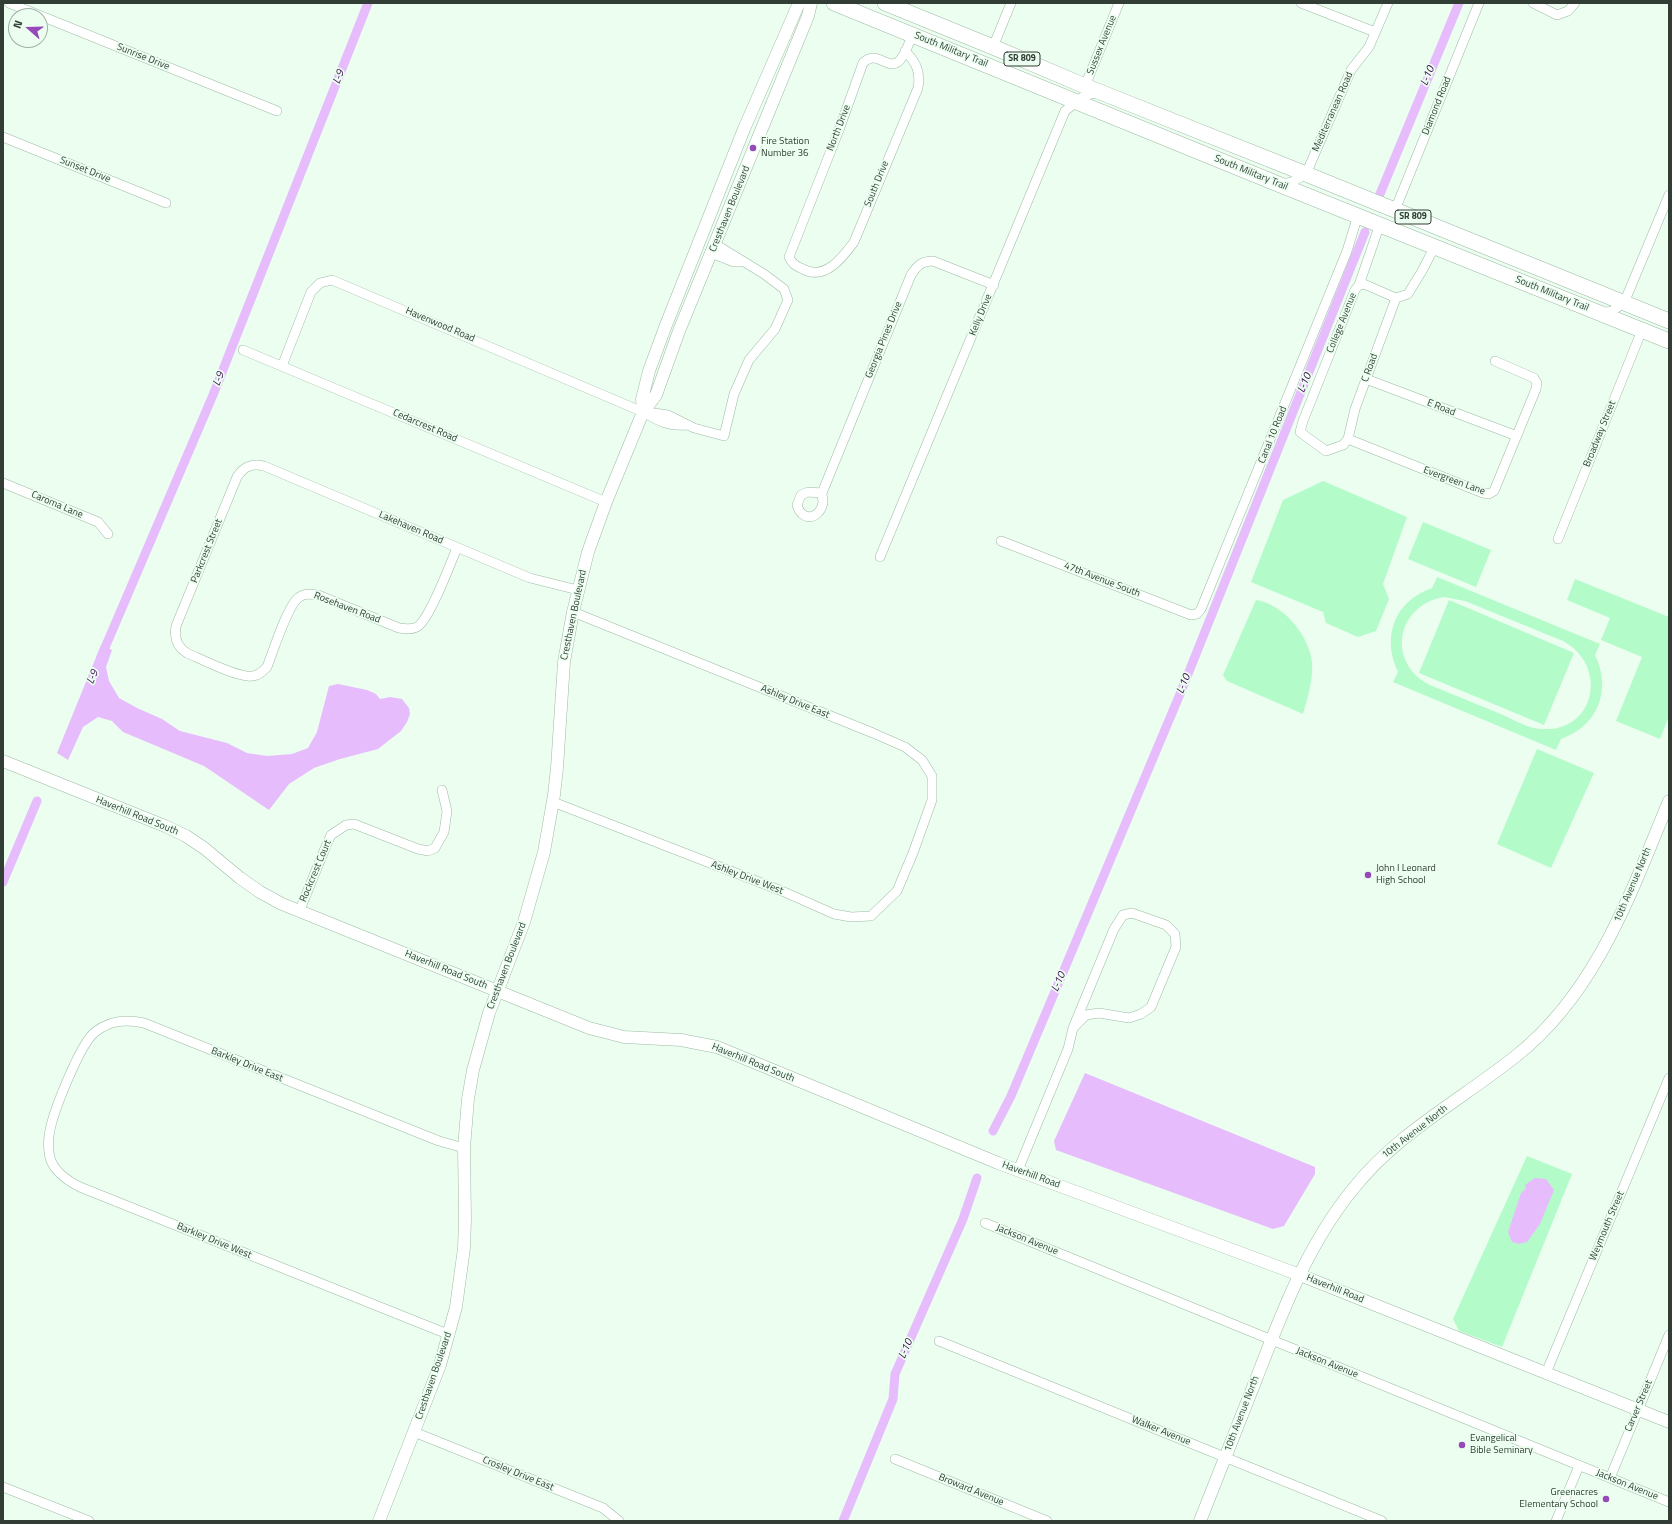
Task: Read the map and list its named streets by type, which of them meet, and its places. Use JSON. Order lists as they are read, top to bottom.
{
  "streets": {
    "main road": ["South Military Trail", "SR 809"],
    "street": [
      "Sussex Avenue",
      "Sunrise Drive",
      "Diamond Road",
      "Mediterranean Road",
      "North Drive",
      "Sunset Drive",
      "South Drive",
      "Cresthaven Boulevard",
      "Kelly Drive",
      "College Avenue",
      "Havenwood Road",
      "Georgia Pines Drive",
      "C Road",
      "E Road",
      "Cedarcrest Road",
      "Broadway Street",
      "Canal 10 Road",
      "Evergreen Lane",
      "Caroma Lane",
      "Lakehaven Road",
      "Parkcrest Street",
      "47th Avenue South",
      "Rosehaven Road",
      "Ashley Drive East",
      "Haverhill Road South",
      "Rockcrest Court",
      "Ashley Drive West",
      "10th Avenue North",
      "Barkley Drive East",
      "Haverhill Road",
      "Weymouth Street",
      "Jackson Avenue",
      "Barkley Drive West",
      "Carver Street",
      "Walker Avenue",
      "Crosley Drive East",
      "Broward Avenue"
    ]
  },
  "crossings": [
    ["Sussex Avenue", "South Military Trail"],
    ["South Military Trail", "Diamond Road"],
    ["South Military Trail", "Mediterranean Road"],
    ["South Military Trail", "North Drive"],
    ["South Military Trail", "Kelly Drive"],
    ["South Military Trail", "College Avenue"],
    ["South Military Trail", "Broadway Street"],
    ["South Military Trail", "Canal 10 Road"],
    ["North Drive", "South Drive"],
    ["Cresthaven Boulevard", "Havenwood Road"],
    ["Cresthaven Boulevard", "Cedarcrest Road"],
    ["Cresthaven Boulevard", "Lakehaven Road"],
    ["Cresthaven Boulevard", "Ashley Drive East"],
    ["Cresthaven Boulevard", "Haverhill Road South"],
    ["Cresthaven Boulevard", "Ashley Drive West"],
    ["Cresthaven Boulevard", "Barkley Drive East"],
    ["Cresthaven Boulevard", "Barkley Drive West"],
    ["Cresthaven Boulevard", "Crosley Drive East"],
    ["Kelly Drive", "Georgia Pines Drive"],
    ["College Avenue", "C Road"],
    ["College Avenue", "Evergreen Lane"],
    ["Havenwood Road", "Cedarcrest Road"],
    ["C Road", "E Road"],
    ["C Road", "Evergreen Lane"],
    ["E Road", "Evergreen Lane"],
    ["Canal 10 Road", "47th Avenue South"],
    ["Lakehaven Road", "Parkcrest Street"],
    ["Lakehaven Road", "Rosehaven Road"],
    ["Parkcrest Street", "Rosehaven Road"],
    ["Ashley Drive East", "Ashley Drive West"],
    ["Haverhill Road South", "Rockcrest Court"],
    ["Haverhill Road South", "Haverhill Road"],
    ["10th Avenue North", "Haverhill Road"],
    ["10th Avenue North", "Jackson Avenue"],
    ["10th Avenue North", "Walker Avenue"],
    ["Barkley Drive East", "Barkley Drive West"],
    ["Haverhill Road", "Weymouth Street"],
    ["Haverhill Road", "Carver Street"],
    ["Jackson Avenue", "Carver Street"]
  ],
  "water": ["L-10", "L-9"],
  "places": [
    "Fire Station Number 36",
    "John I Leonard High School",
    "Evangelical Bible Seminary",
    "Greenacres Elementary School"
  ],
  "north": "left"
}
